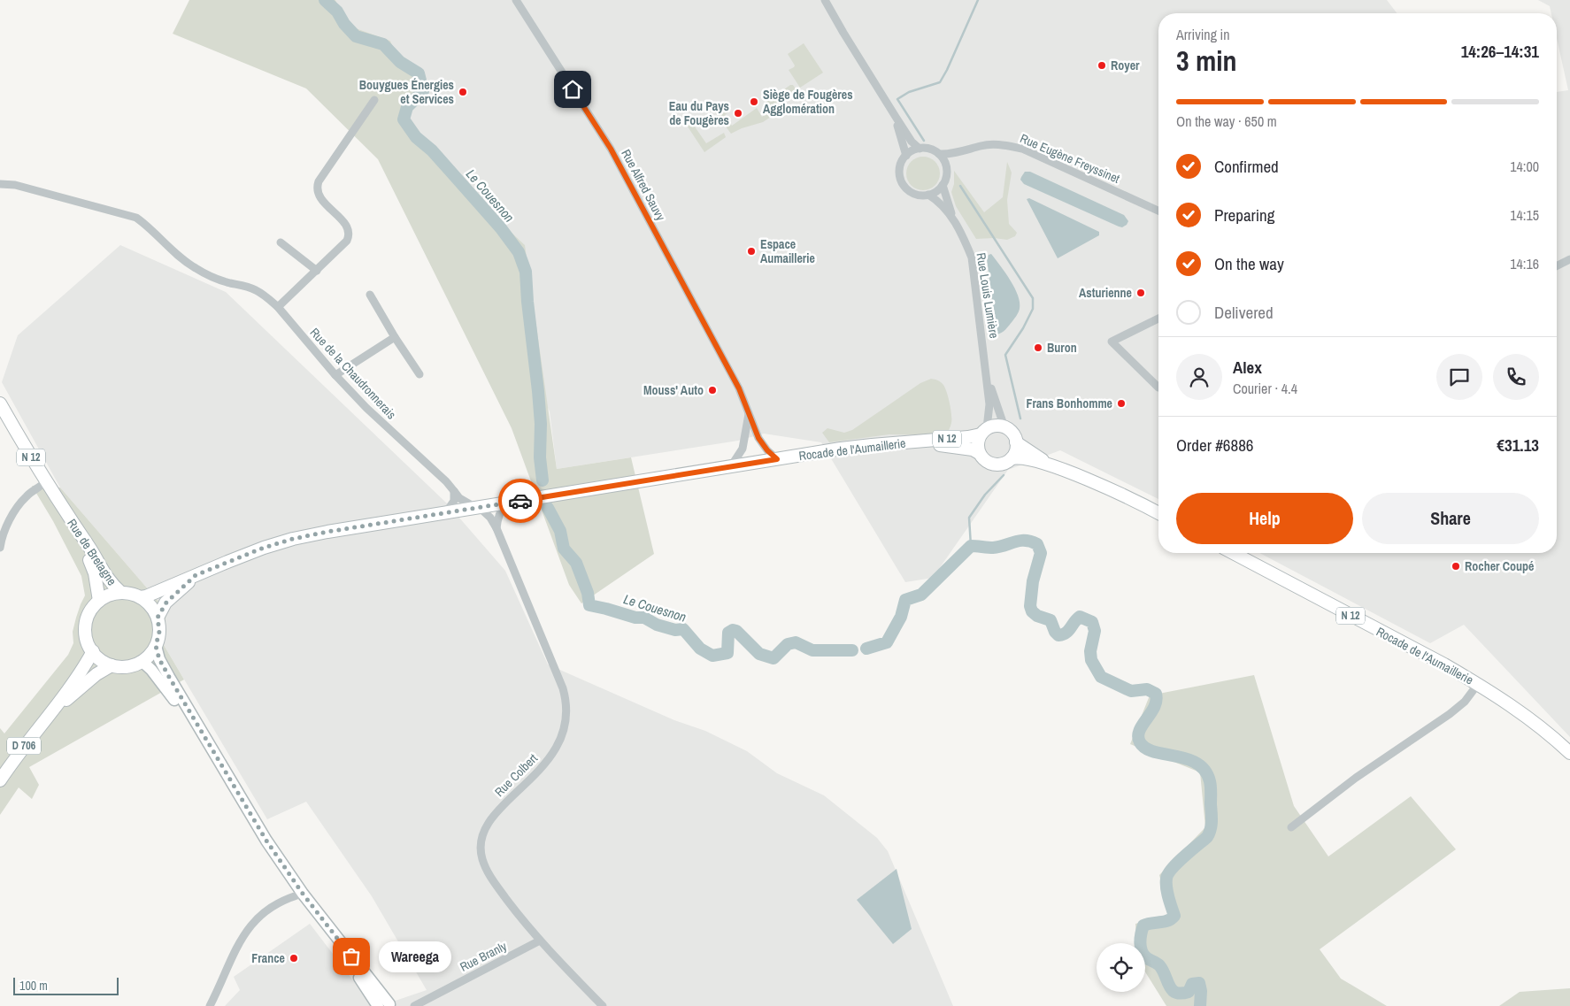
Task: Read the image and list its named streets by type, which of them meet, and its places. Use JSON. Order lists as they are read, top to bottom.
{
  "streets": {
    "main road": [
      "N 12",
      "Rocade de l'Aumaillerie",
      "Rue de Bretagne",
      "D 706"
    ],
    "street": [
      "Rue Eugène Freyssinet",
      "Rue Alfred Sauvy",
      "Rue Louis Lumière",
      "Rue de la Chaudronnerais",
      "Rue Colbert",
      "Rue Branly"
    ]
  },
  "crossings": [
    ["Rue Eugène Freyssinet", "Rue Louis Lumière"],
    ["Rue Alfred Sauvy", "Rocade de l'Aumaillerie"],
    ["Rue Louis Lumière", "Rocade de l'Aumaillerie"],
    ["Rue de la Chaudronnerais", "Rocade de l'Aumaillerie"],
    ["Rue de la Chaudronnerais", "Rue Colbert"],
    ["Rocade de l'Aumaillerie", "Rue de Bretagne"],
    ["Rocade de l'Aumaillerie", "D 706"],
    ["Rocade de l'Aumaillerie", "Rue Colbert"],
    ["Rue de Bretagne", "D 706"],
    ["Rue Colbert", "Rue Branly"]
  ],
  "water": ["Le Couesnon"],
  "places": [
    "Royer",
    "Bouygues Énergies et Services",
    "Siège de Fougères Agglomération",
    "Eau du Pays de Fougères",
    "Espace Aumaillerie",
    "Asturienne",
    "Buron",
    "Mouss' Auto",
    "Frans Bonhomme",
    "Rocher Coupé",
    "Wareega",
    "France"
  ],
  "scale_bar": "100 m",
  "page": {
    "heading": ["3 min", "Arriving in", "14:26–14:31"],
    "panel": [
      "Alex",
      "Courier · 4.4",
      "Order #6886",
      "€31.13"
    ],
    "bar": "On the way · 650 m",
    "list": [
      ["Confirmed", "14:00"],
      ["Preparing", "14:15"],
      ["On the way", "14:16"],
      "Delivered"
    ],
    "buttons": ["Help", "Share"],
    "bubble": "Wareega",
    "scale": "100 m"
  }
}
